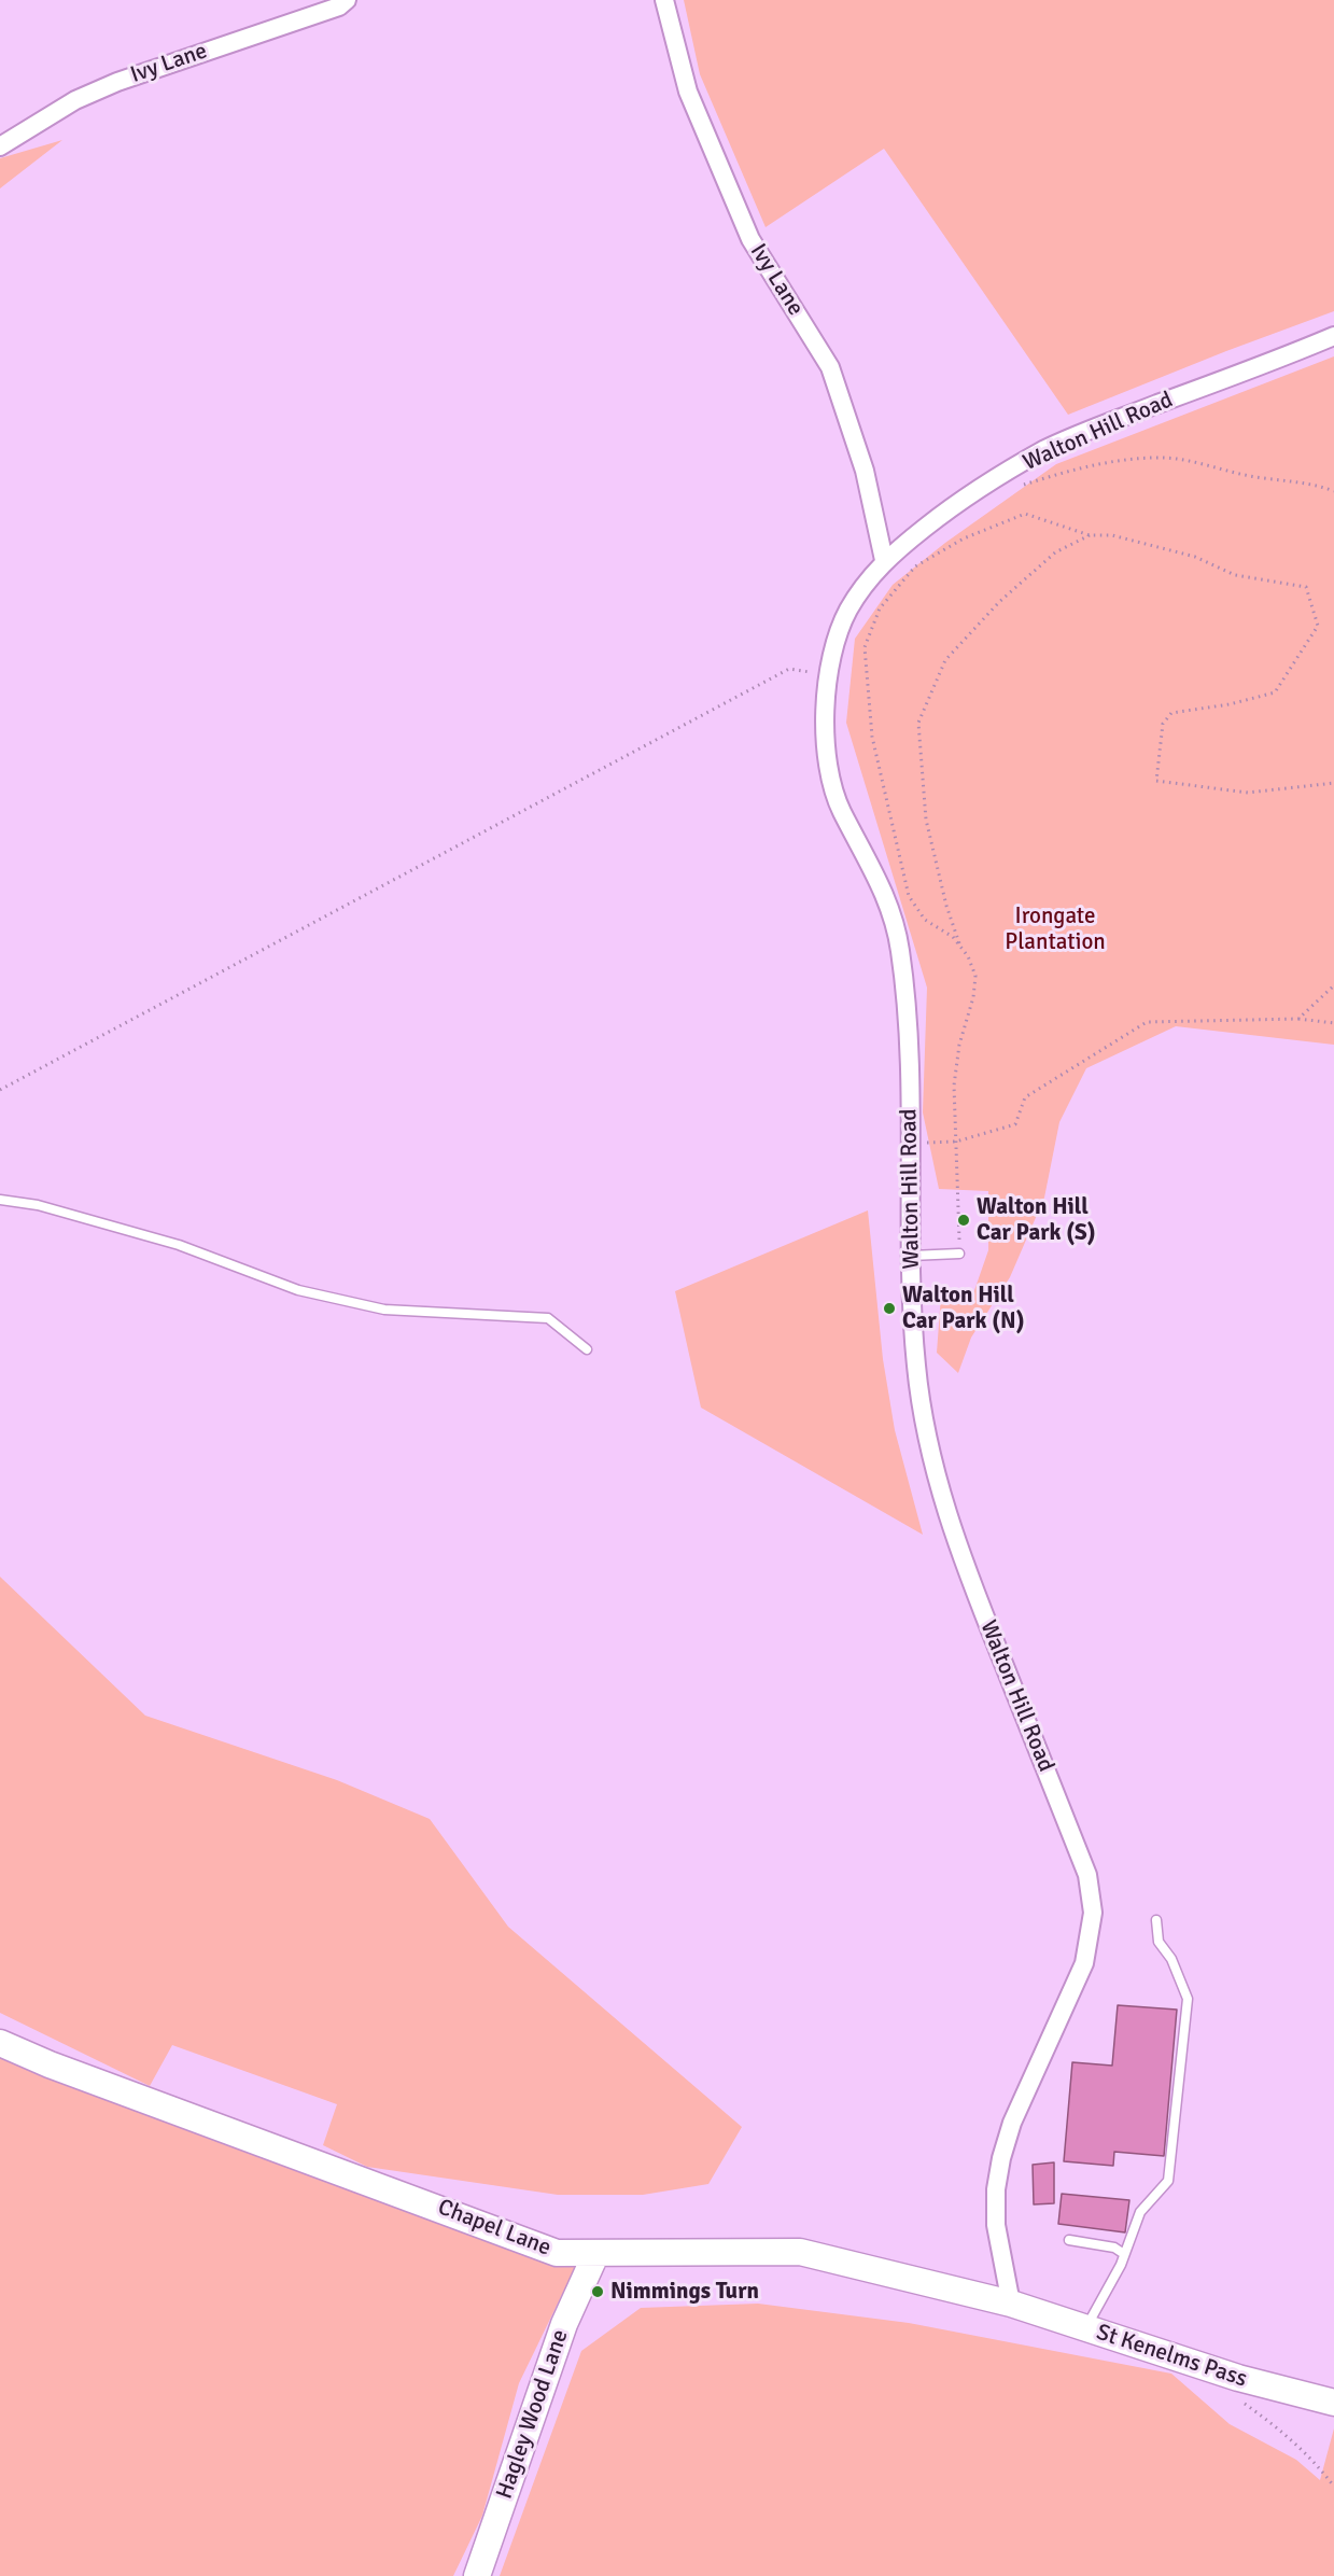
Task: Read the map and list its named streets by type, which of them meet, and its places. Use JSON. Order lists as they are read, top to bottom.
{
  "streets": {
    "street": [
      "Ivy Lane",
      "Walton Hill Road",
      "Chapel Lane",
      "St Kenelms Pass",
      "Hagley Wood Lane"
    ]
  },
  "crossings": [
    ["Ivy Lane", "Walton Hill Road"],
    ["Walton Hill Road", "Chapel Lane"],
    ["Walton Hill Road", "St Kenelms Pass"],
    ["Chapel Lane", "St Kenelms Pass"],
    ["Chapel Lane", "Hagley Wood Lane"]
  ],
  "parks": ["Irongate Plantation"],
  "places": ["Walton Hill Car Park (S)", "Walton Hill Car Park (N)", "Nimmings Turn"]
}
